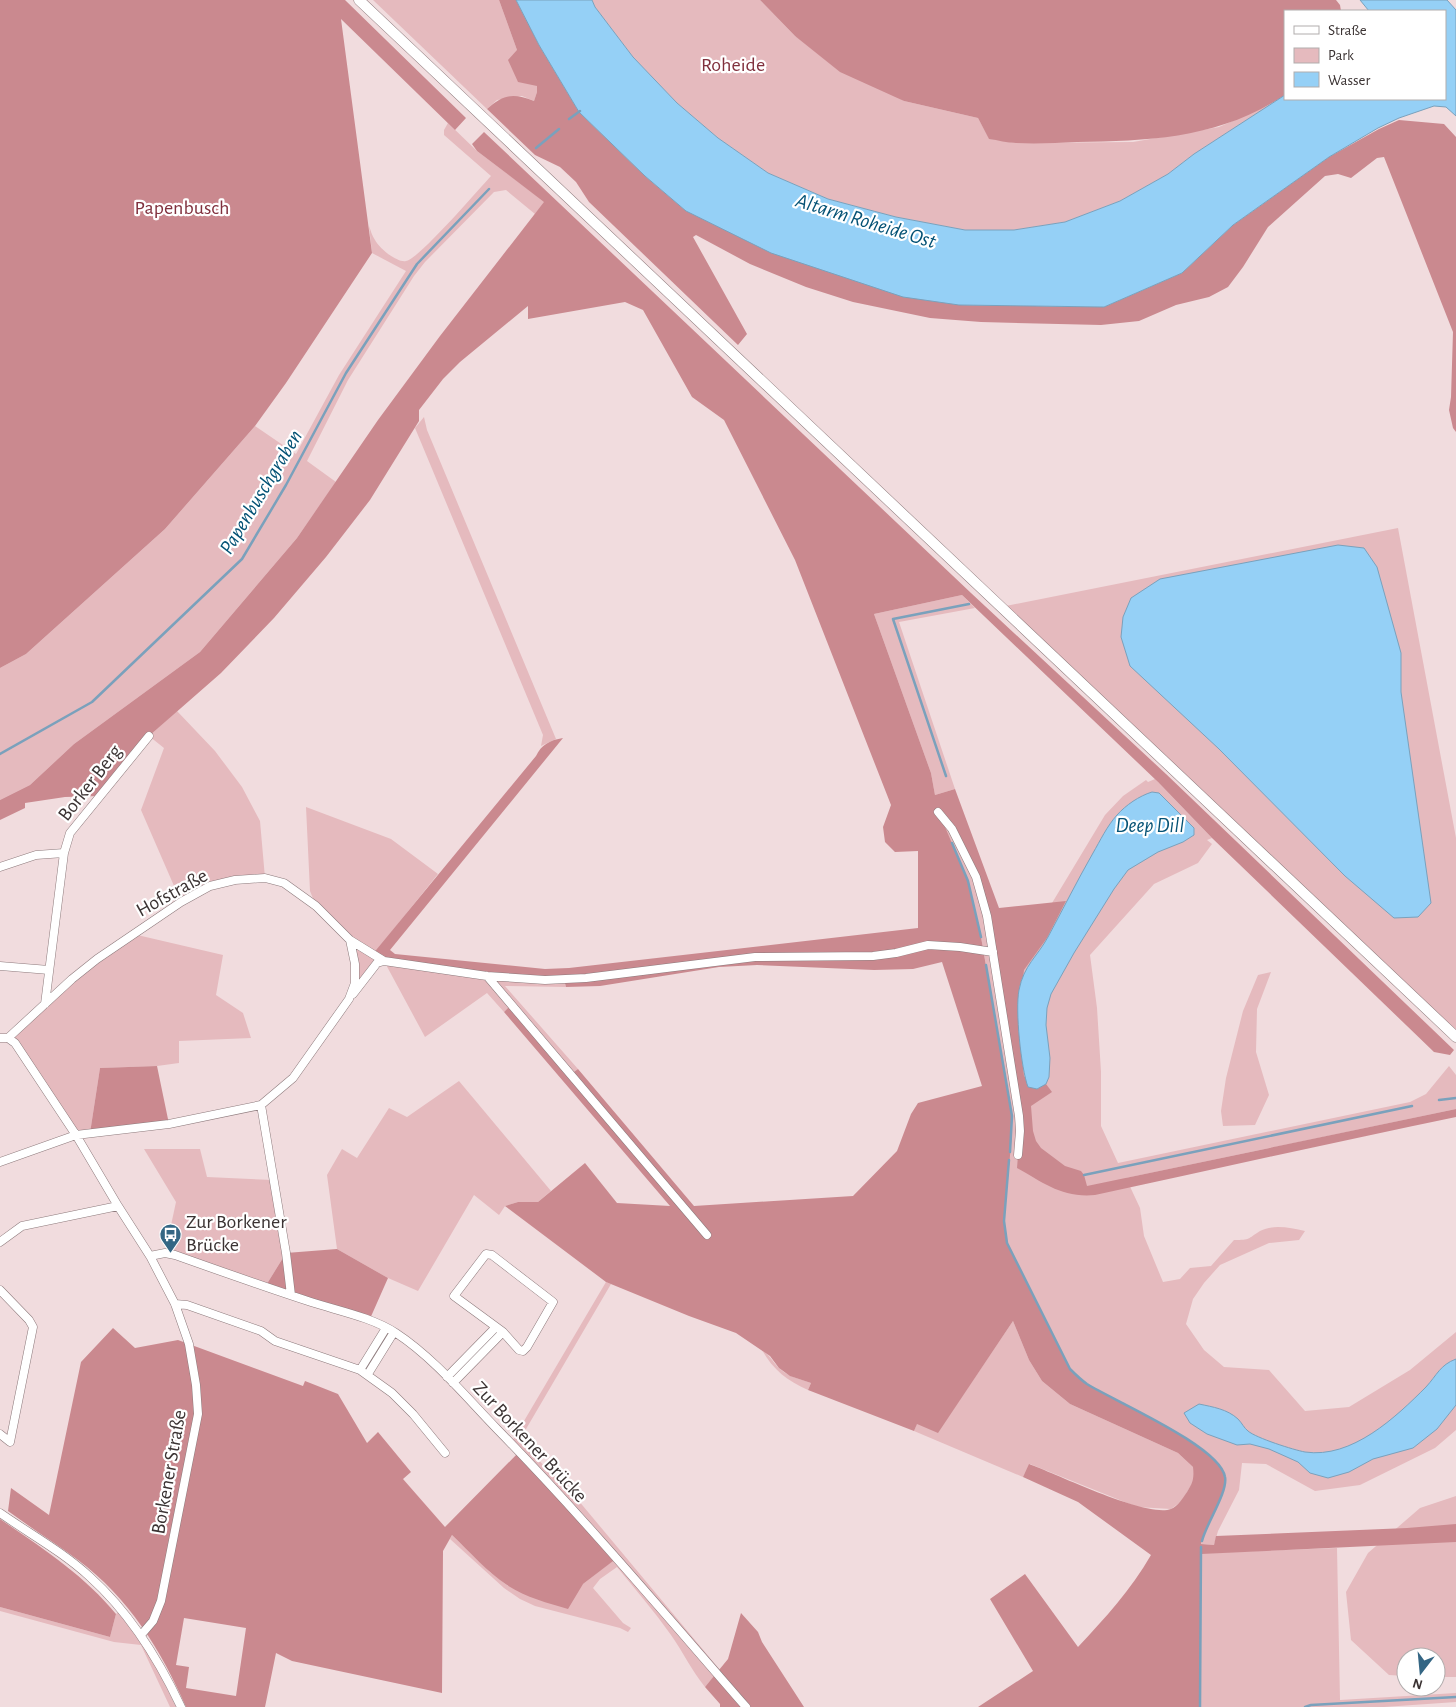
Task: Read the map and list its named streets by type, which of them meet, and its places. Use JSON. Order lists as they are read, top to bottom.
{
  "streets": {
    "street": [
      "Borker Berg",
      "Hofstraße",
      "Zur Borkener Brücke",
      "Borkener Straße"
    ]
  },
  "crossings": [
    ["Borker Berg", "Hofstraße"],
    ["Hofstraße", "Borkener Straße"],
    ["Zur Borkener Brücke", "Borkener Straße"]
  ],
  "water": ["Altarm Roheide Ost", "Papenbuschgraben", "Deep Dill"],
  "parks": ["Roheide", "Papenbusch"],
  "places": {
    "bus stop": ["Zur Borkener Brücke"]
  },
  "legend": ["Straße", "Park", "Wasser"],
  "north": "bottom"
}
